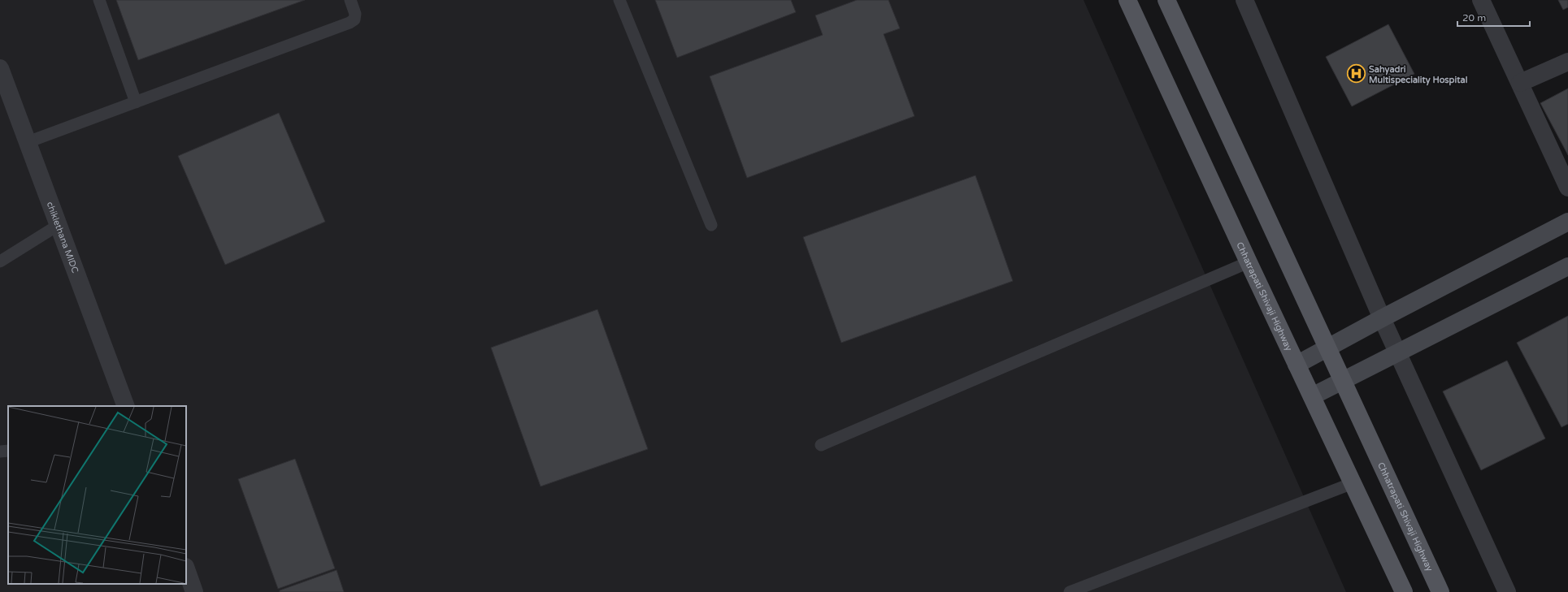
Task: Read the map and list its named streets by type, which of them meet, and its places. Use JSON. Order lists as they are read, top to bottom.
{
  "streets": {
    "main road": ["Chhatrapati Shivaji Highway"],
    "street": ["chiklethana MIDC"]
  },
  "places": {
    "hospital": ["Sahyadri Multispeciality Hospital"]
  },
  "scale_bar": "20 m"
}
